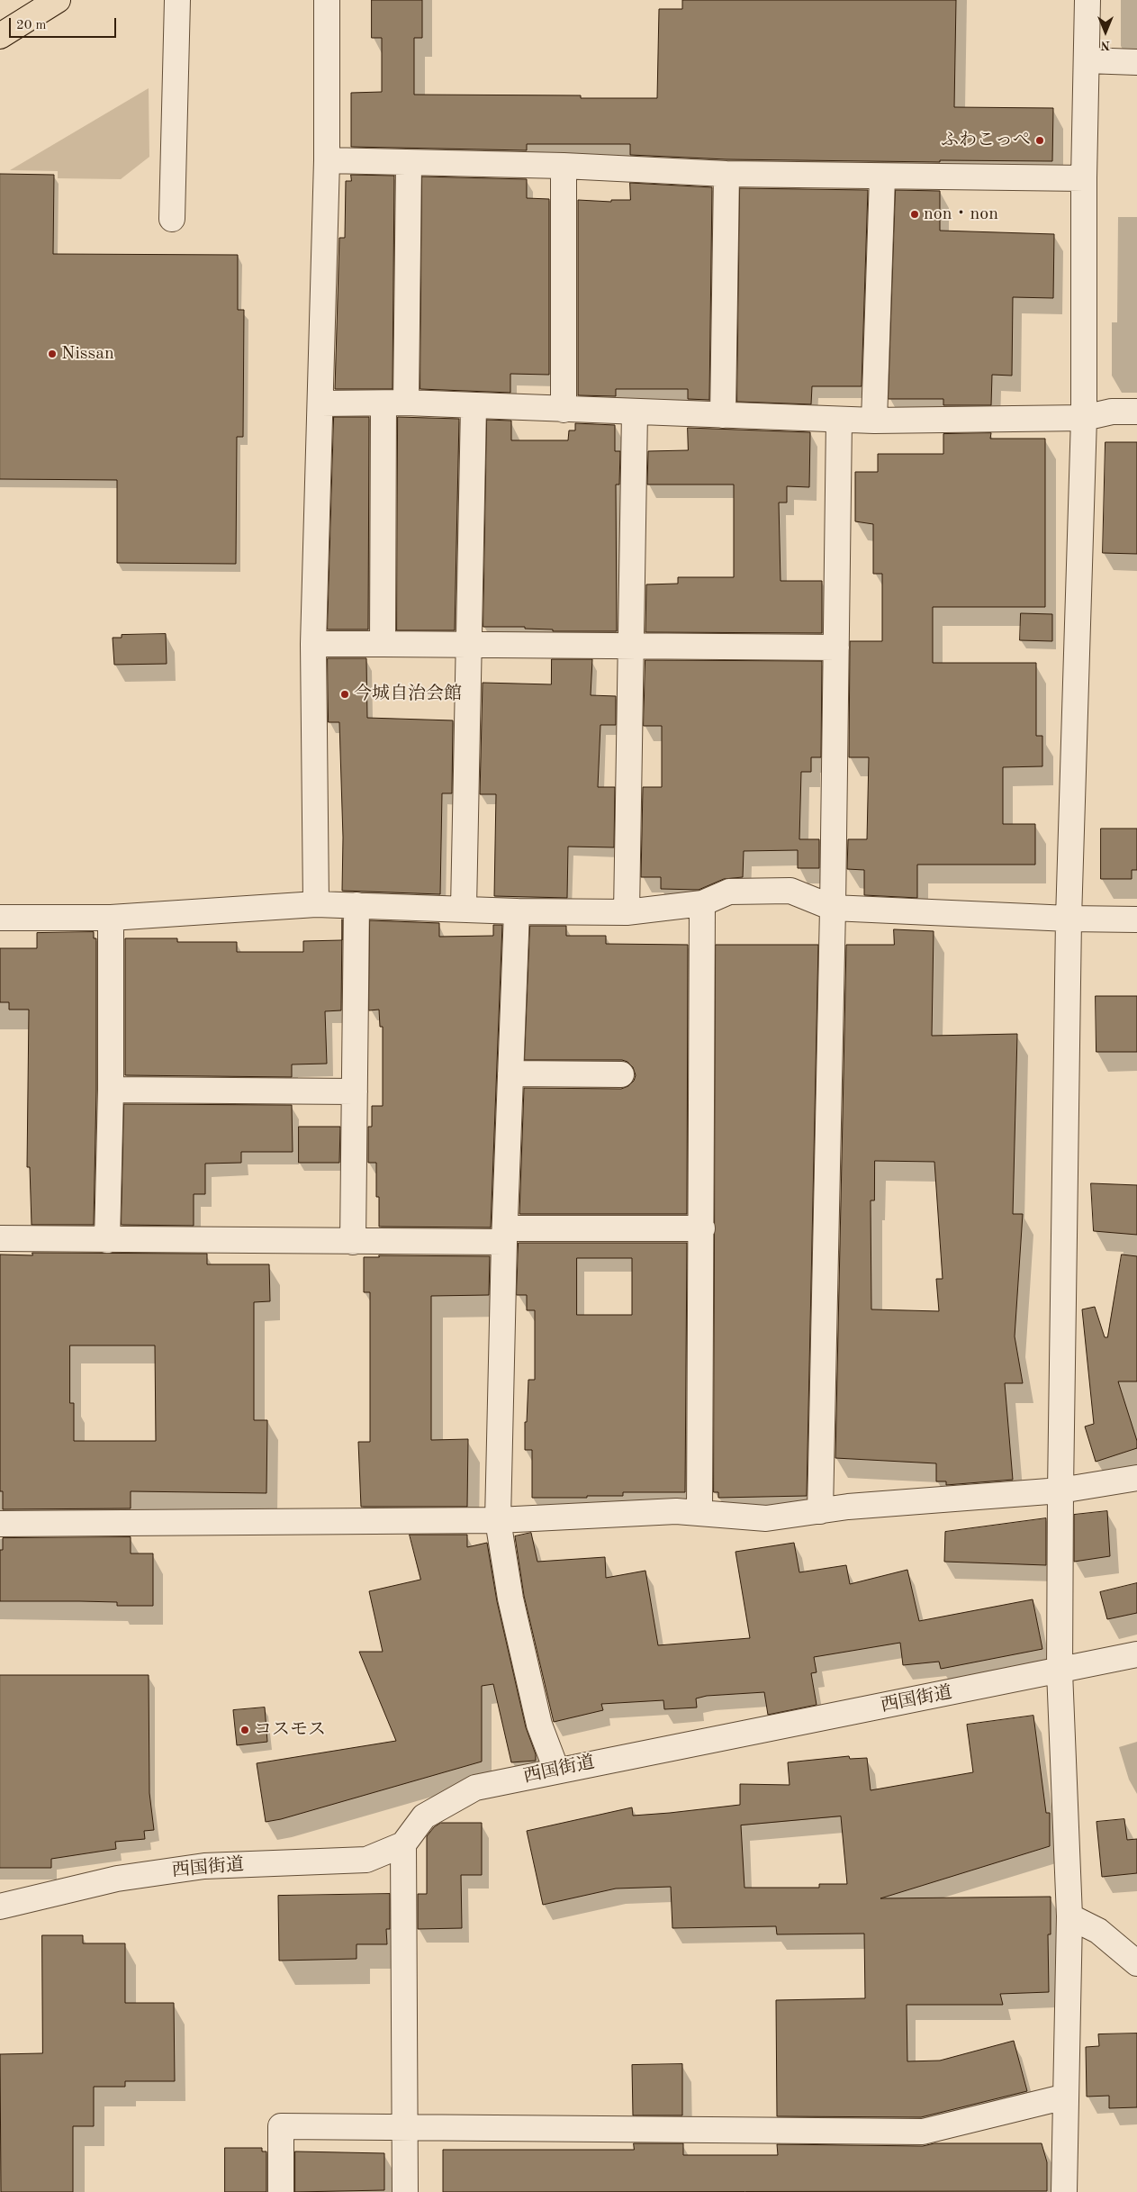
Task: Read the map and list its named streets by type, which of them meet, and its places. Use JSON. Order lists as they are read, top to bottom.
{
  "streets": {
    "street": ["西国街道"]
  },
  "places": [
    "ふわこっぺ",
    "non・non",
    "Nissan",
    "今城自治会館",
    "コスモス"
  ],
  "scale_bar": "20 m",
  "north": "bottom"
}
